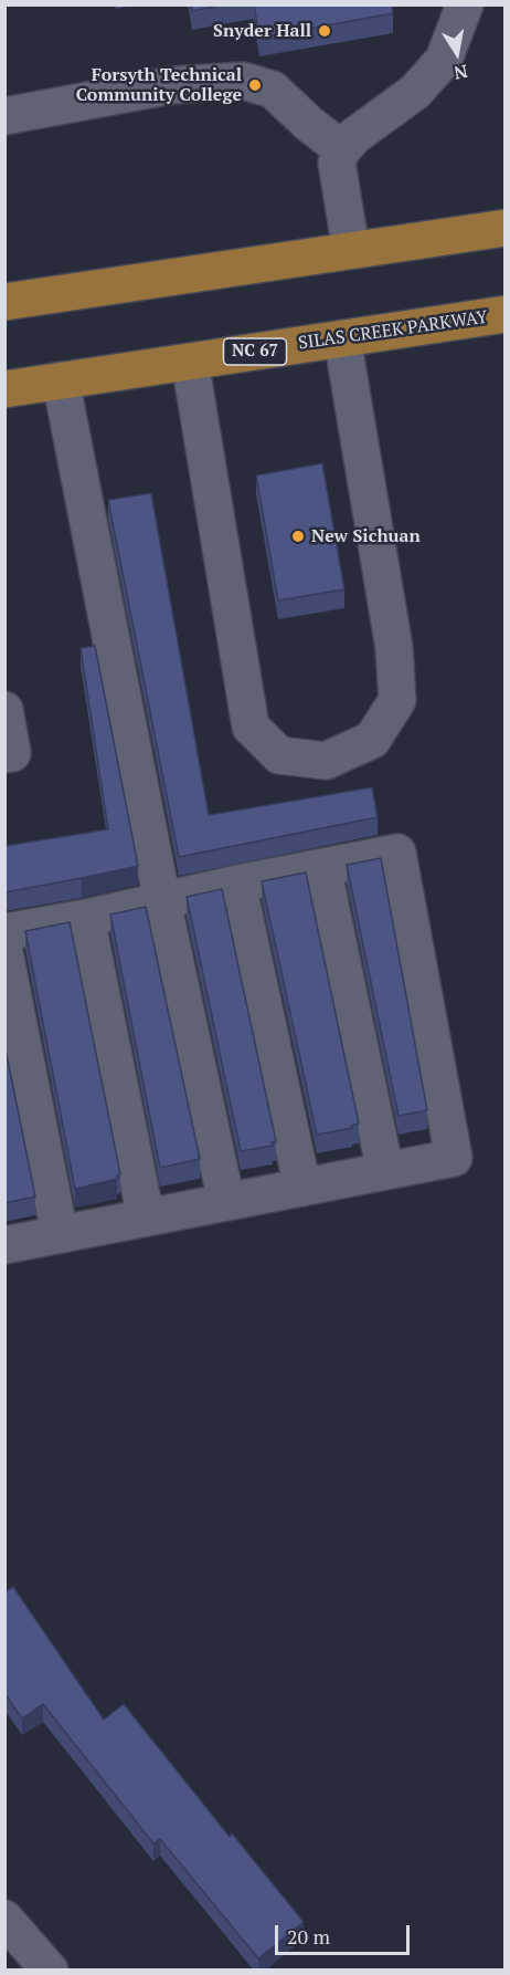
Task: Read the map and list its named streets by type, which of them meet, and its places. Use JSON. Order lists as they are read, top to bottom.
{
  "streets": {
    "main road": ["SILAS CREEK PARKWAY", "NC 67"]
  },
  "places": ["Snyder Hall", "Forsyth Technical Community College", "New Sichuan"],
  "scale_bar": "20 m",
  "north": "bottom"
}
